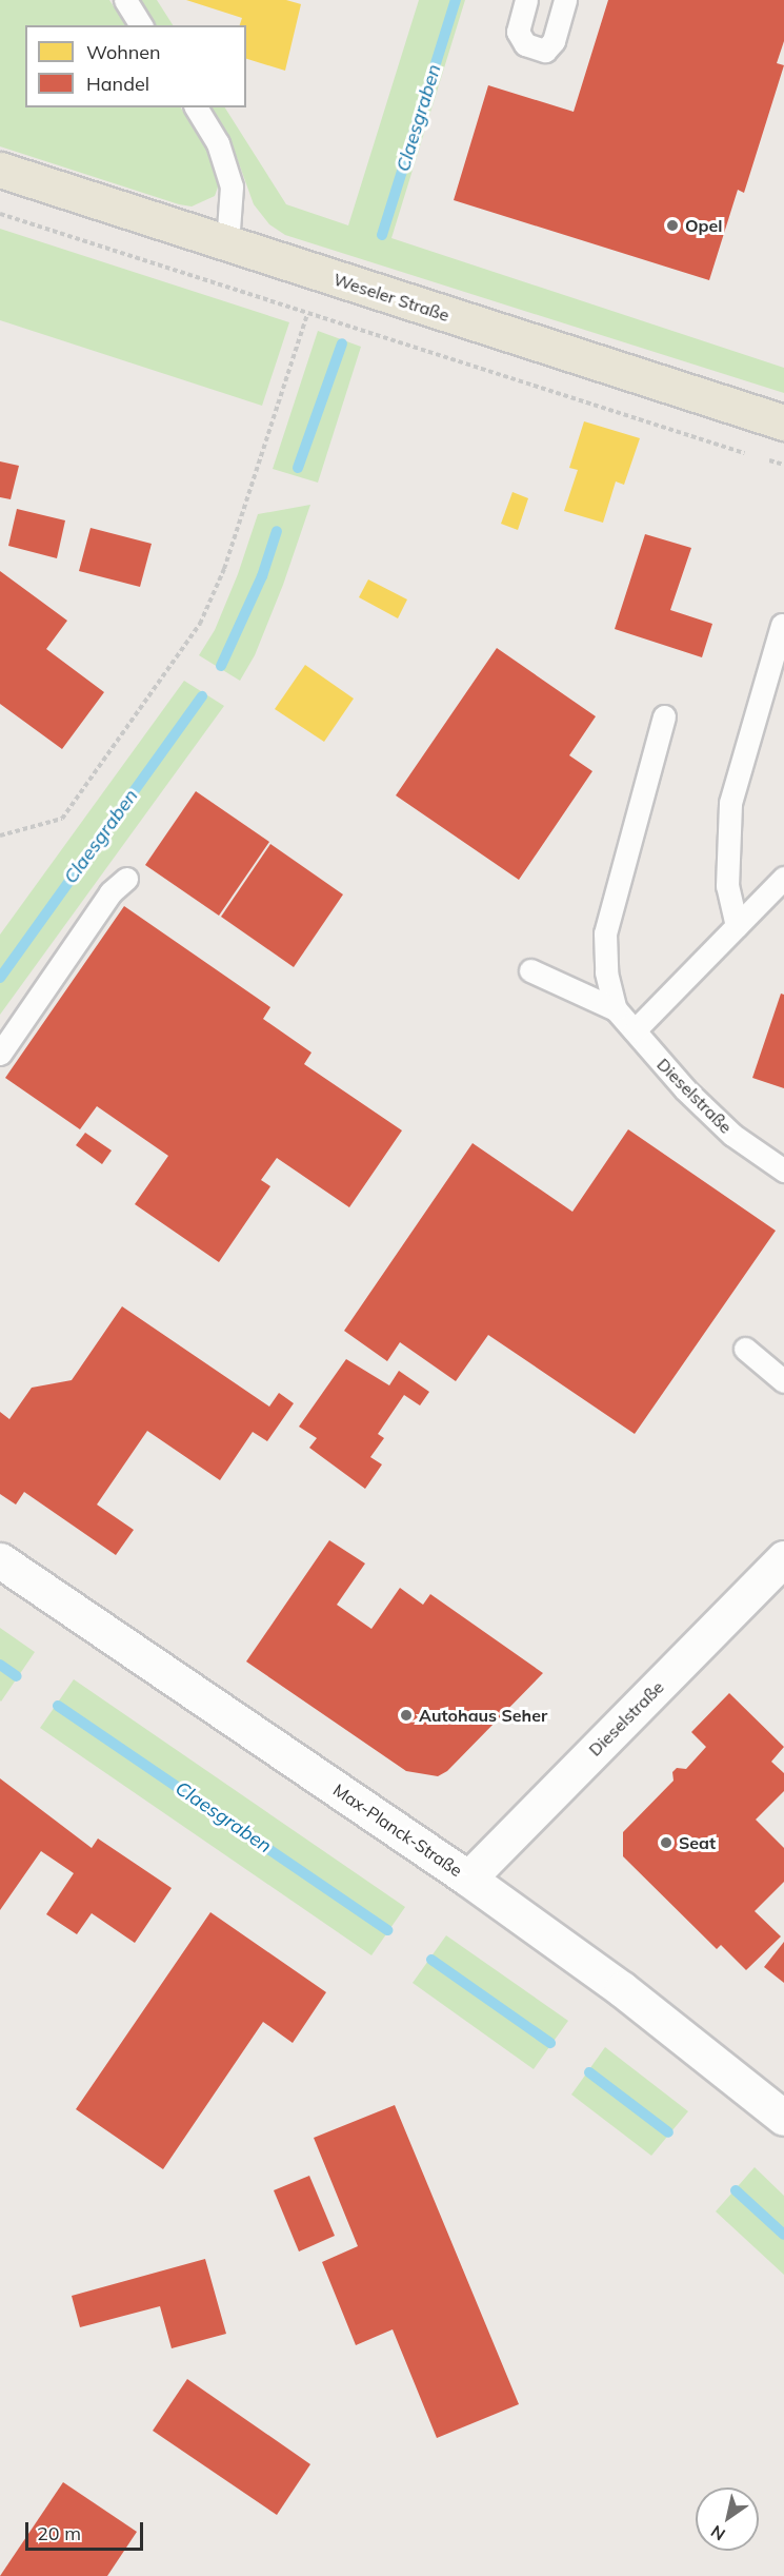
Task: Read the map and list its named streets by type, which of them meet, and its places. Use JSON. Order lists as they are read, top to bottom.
{
  "streets": {
    "main road": ["Weseler Straße"],
    "street": ["Dieselstraße", "Max-Planck-Straße"]
  },
  "crossings": [
    ["Dieselstraße", "Max-Planck-Straße"]
  ],
  "water": ["Claesgraben"],
  "places": ["Opel", "Autohaus Seher", "Seat"],
  "legend": ["Wohnen", "Handel"],
  "scale_bar": "20 m",
  "north": "bottom left"
}
